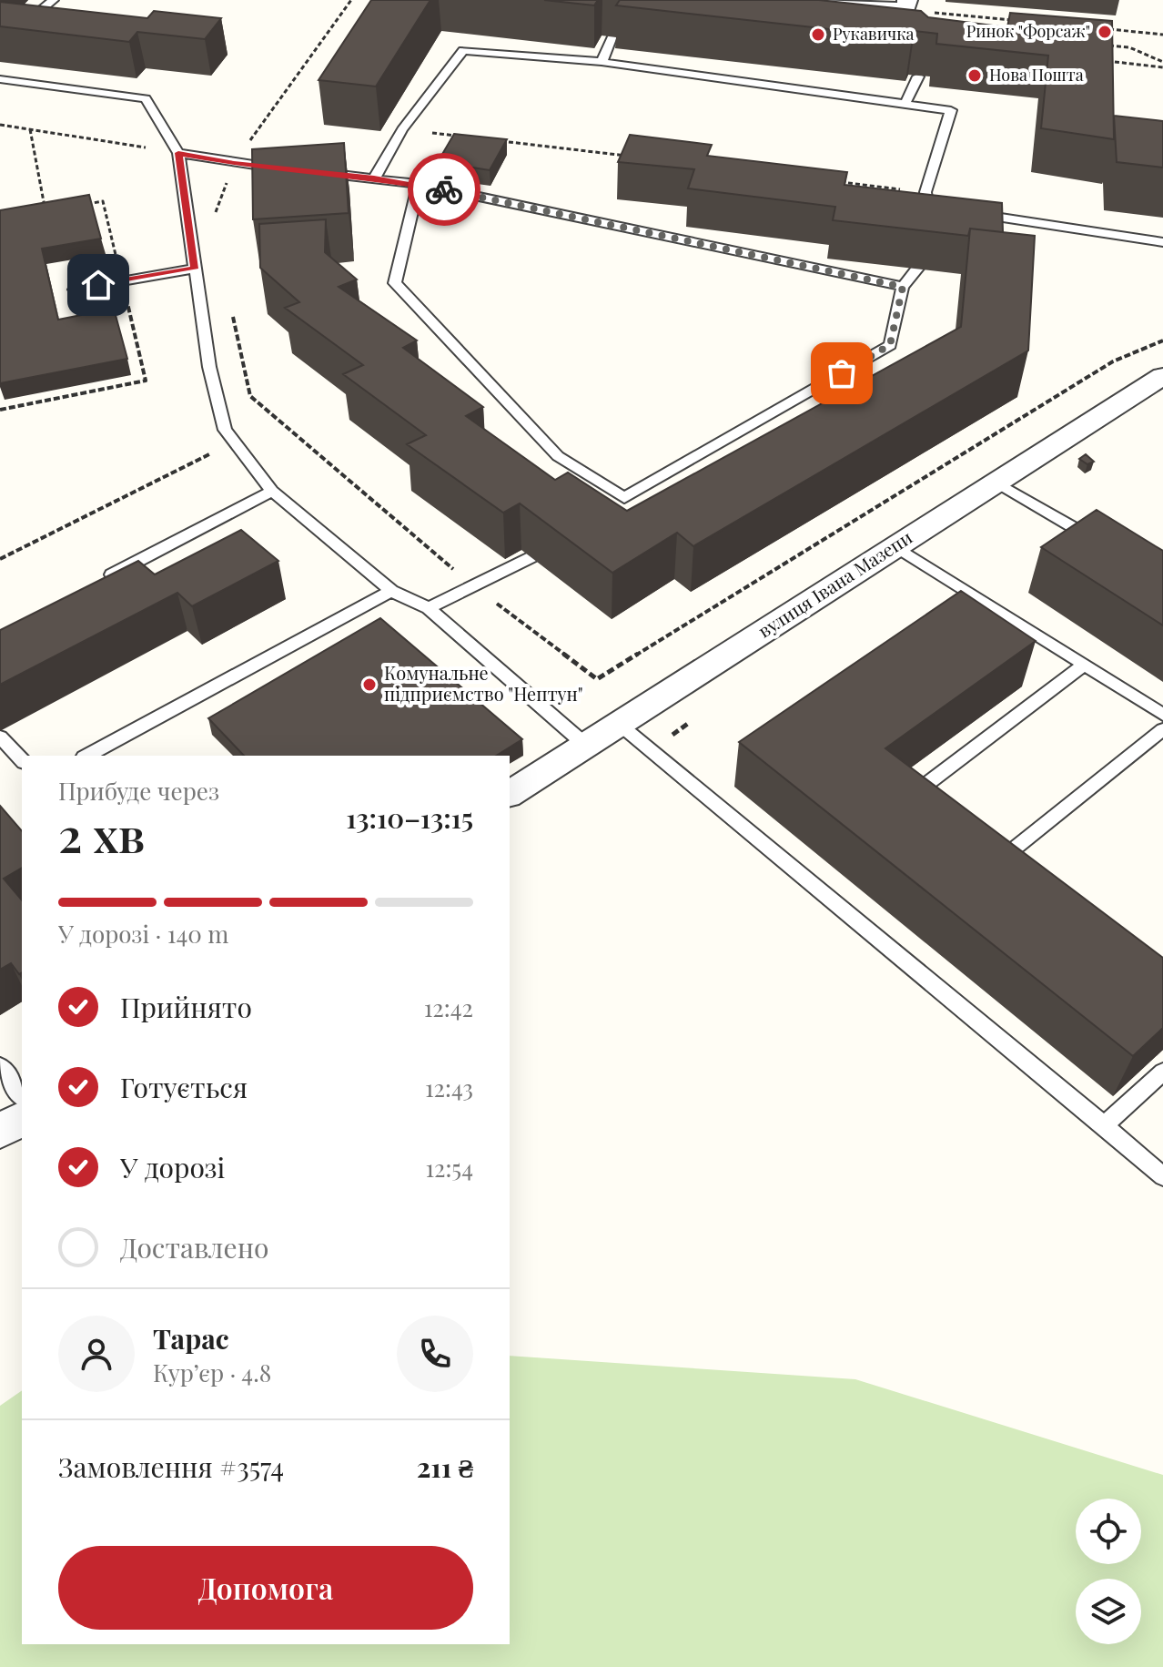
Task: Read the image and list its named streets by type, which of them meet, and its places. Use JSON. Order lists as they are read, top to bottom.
{
  "streets": {
    "street": ["вулиця Івана Мазепи"]
  },
  "places": [
    "Ринок \"Форсаж\"",
    "Рукавичка",
    "Нова Пошта",
    "Комунальне підприємство \"Нептун\""
  ],
  "page": {
    "heading": ["2 хв", "Прибуде через", "13:10–13:15"],
    "panel": [
      "Тарас",
      "Кур’єр · 4.8",
      "Замовлення #3574",
      "211 ₴"
    ],
    "bar": "У дорозі · 140 m",
    "list": [
      ["Прийнято", "12:42"],
      ["Готується", "12:43"],
      ["У дорозі", "12:54"],
      "Доставлено"
    ],
    "buttons": "Допомога"
  }
}
